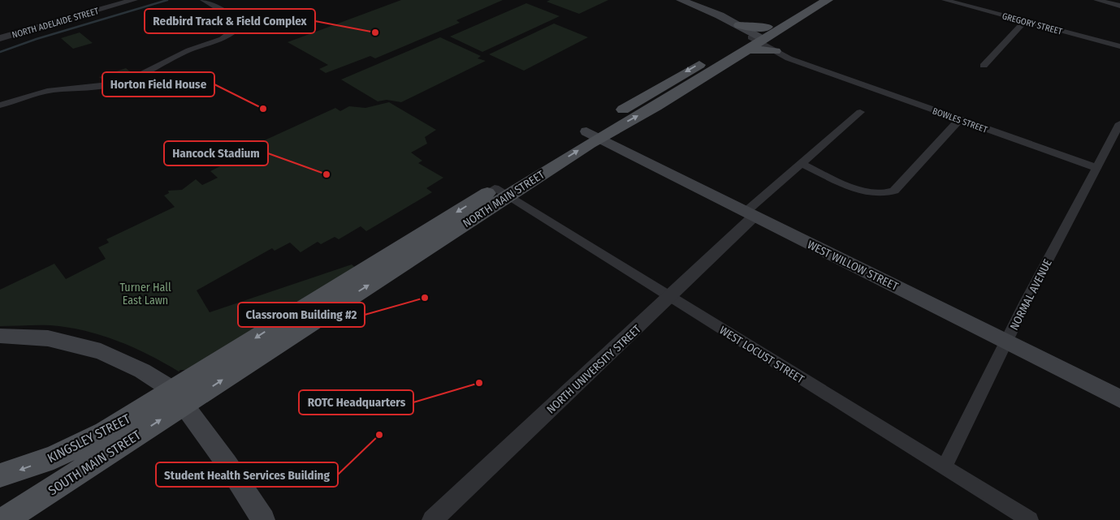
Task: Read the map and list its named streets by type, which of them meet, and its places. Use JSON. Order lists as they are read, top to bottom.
{
  "streets": {
    "main road": [
      "NORTH MAIN STREET",
      "WEST WILLOW STREET",
      "KINGSLEY STREET",
      "SOUTH MAIN STREET"
    ],
    "street": [
      "NORTH ADELAIDE STREET",
      "GREGORY STREET",
      "BOWLES STREET",
      "NORMAL AVENUE",
      "WEST LOCUST STREET",
      "NORTH UNIVERSITY STREET"
    ]
  },
  "crossings": [
    ["BOWLES STREET", "NORTH MAIN STREET"],
    ["BOWLES STREET", "NORMAL AVENUE"],
    ["NORTH MAIN STREET", "WEST WILLOW STREET"],
    ["NORTH MAIN STREET", "WEST LOCUST STREET"],
    ["NORTH MAIN STREET", "KINGSLEY STREET"],
    ["NORTH MAIN STREET", "SOUTH MAIN STREET"],
    ["WEST WILLOW STREET", "NORMAL AVENUE"],
    ["WEST WILLOW STREET", "NORTH UNIVERSITY STREET"],
    ["NORMAL AVENUE", "WEST LOCUST STREET"],
    ["WEST LOCUST STREET", "NORTH UNIVERSITY STREET"],
    ["KINGSLEY STREET", "SOUTH MAIN STREET"]
  ],
  "one_way": ["KINGSLEY STREET", "SOUTH MAIN STREET"],
  "parks": ["Turner Hall East Lawn"],
  "places": [
    "Redbird Track & Field Complex",
    "Horton Field House",
    "Hancock Stadium",
    "Classroom Building #2",
    "ROTC Headquarters",
    "Student Health Services Building"
  ]
}
